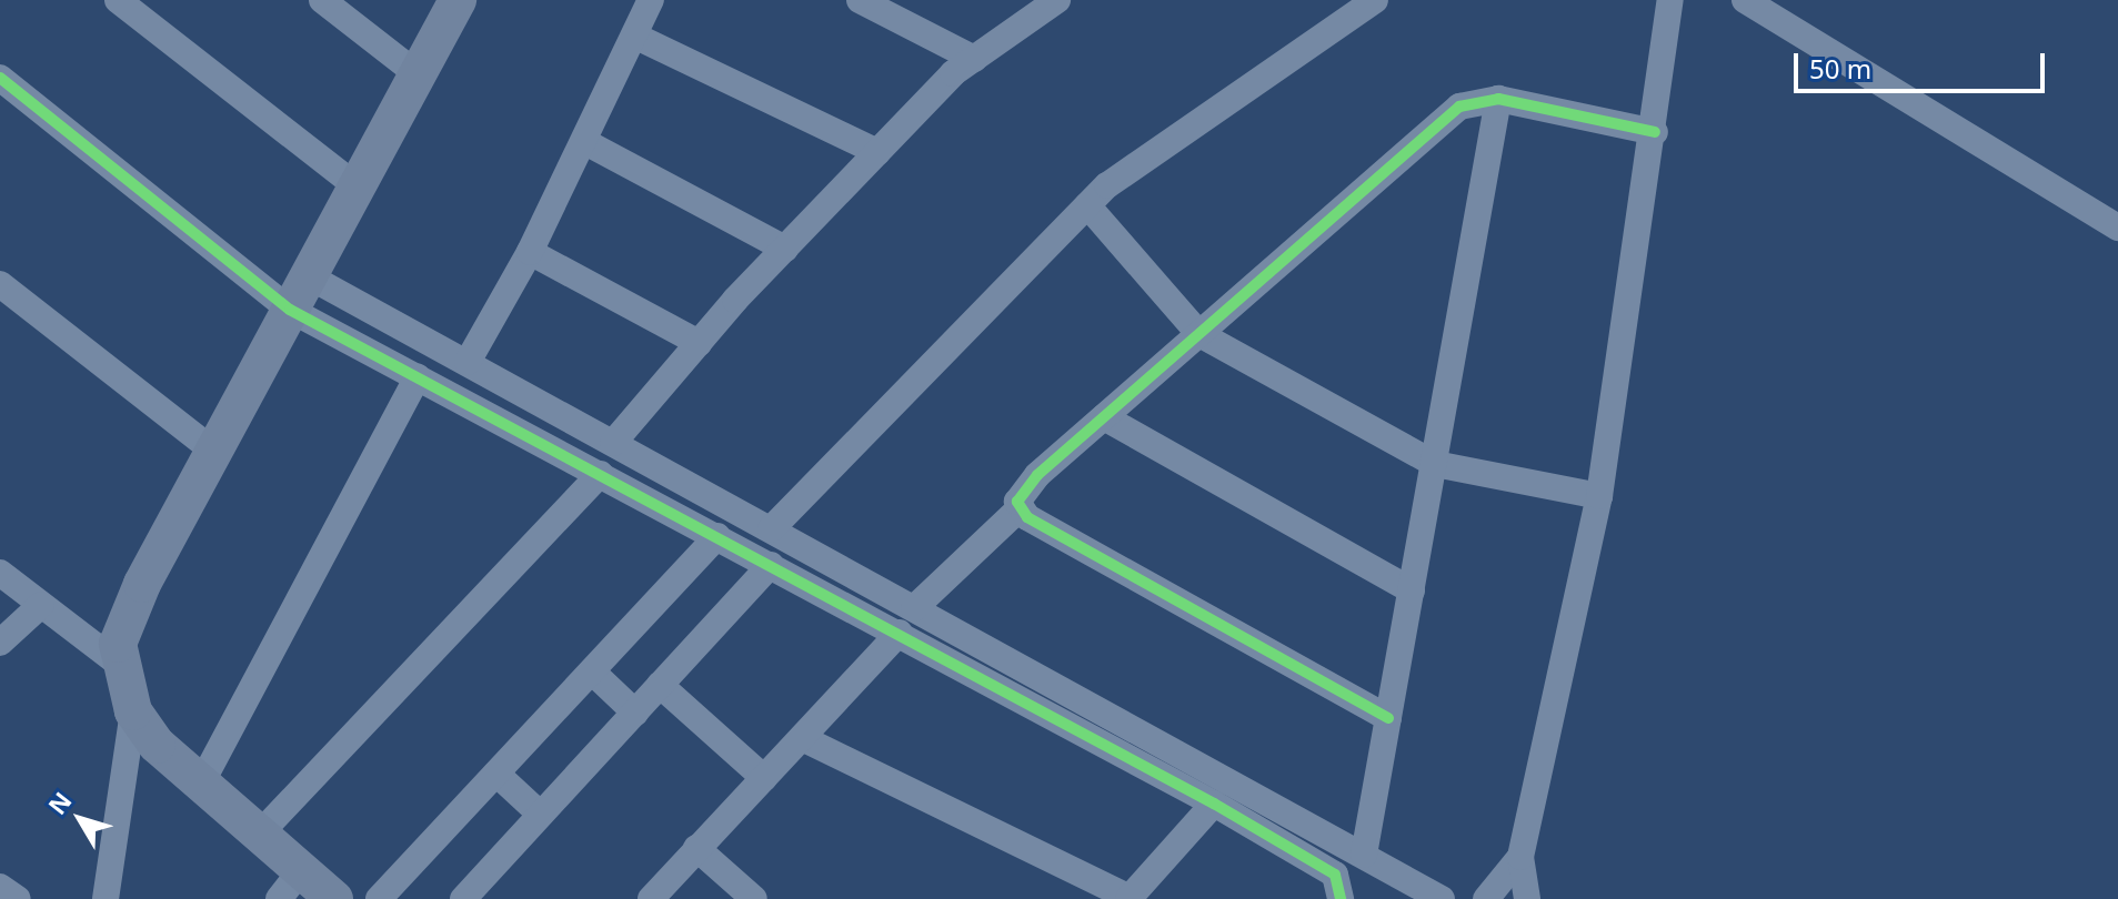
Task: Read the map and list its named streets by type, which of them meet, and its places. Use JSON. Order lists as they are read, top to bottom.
{
  "scale_bar": "50 m",
  "north": "top left"
}
